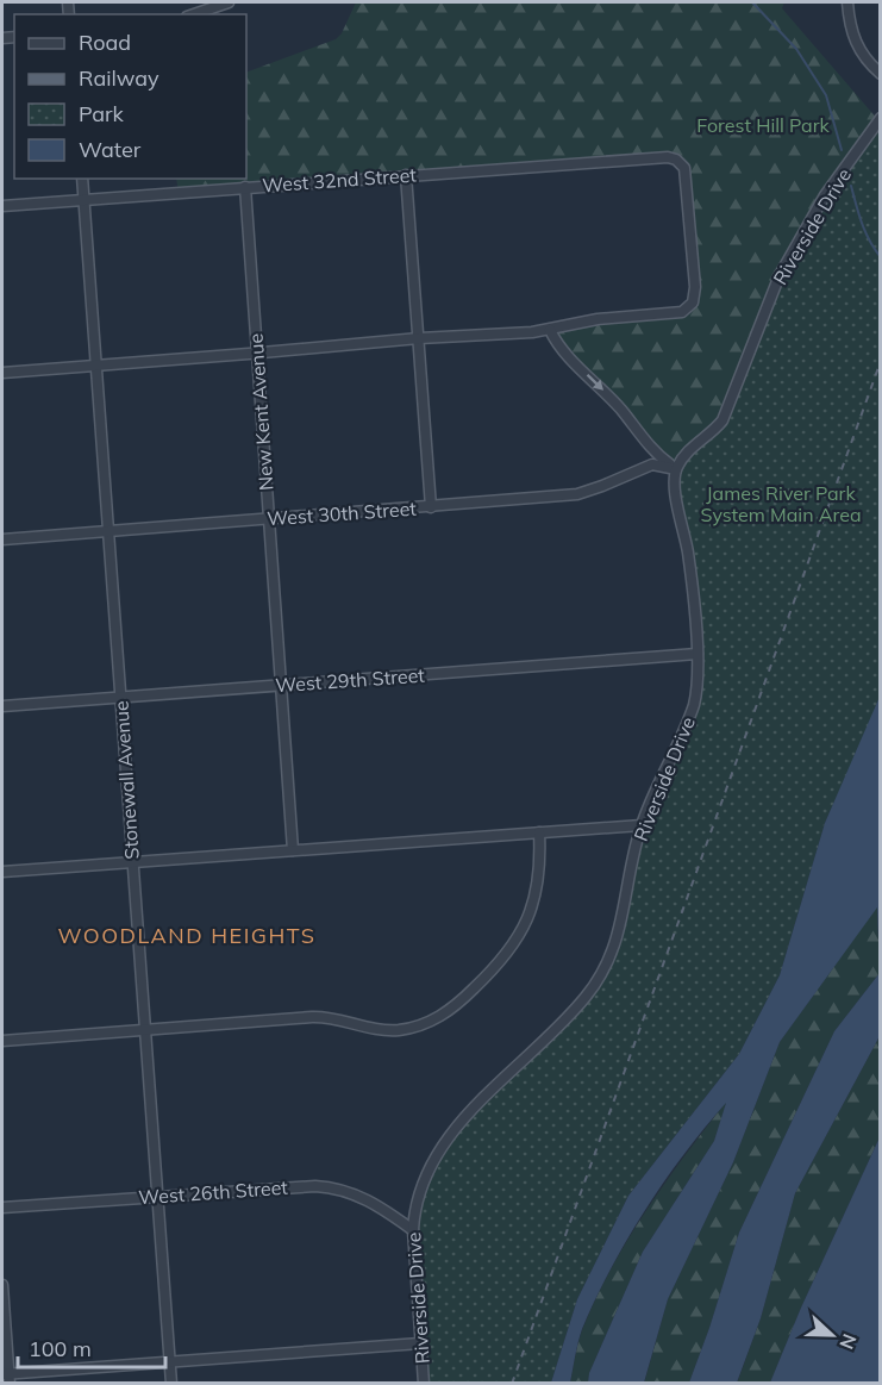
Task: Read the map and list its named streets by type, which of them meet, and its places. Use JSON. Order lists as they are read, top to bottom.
{
  "streets": {
    "street": [
      "West 32nd Street",
      "Riverside Drive",
      "New Kent Avenue",
      "West 30th Street",
      "West 29th Street",
      "Stonewall Avenue",
      "West 26th Street"
    ]
  },
  "crossings": [
    ["West 32nd Street", "New Kent Avenue"],
    ["West 32nd Street", "Stonewall Avenue"],
    ["Riverside Drive", "West 30th Street"],
    ["Riverside Drive", "West 29th Street"],
    ["Riverside Drive", "West 26th Street"],
    ["New Kent Avenue", "West 30th Street"],
    ["New Kent Avenue", "West 29th Street"],
    ["West 30th Street", "Stonewall Avenue"],
    ["West 29th Street", "Stonewall Avenue"],
    ["Stonewall Avenue", "West 26th Street"]
  ],
  "districts": ["WOODLAND HEIGHTS"],
  "parks": ["Forest Hill Park", "James River Park System Main Area"],
  "legend": [
    "Road",
    "Railway",
    "Park",
    "Water"
  ],
  "scale_bar": "100 m",
  "north": "right"
}
